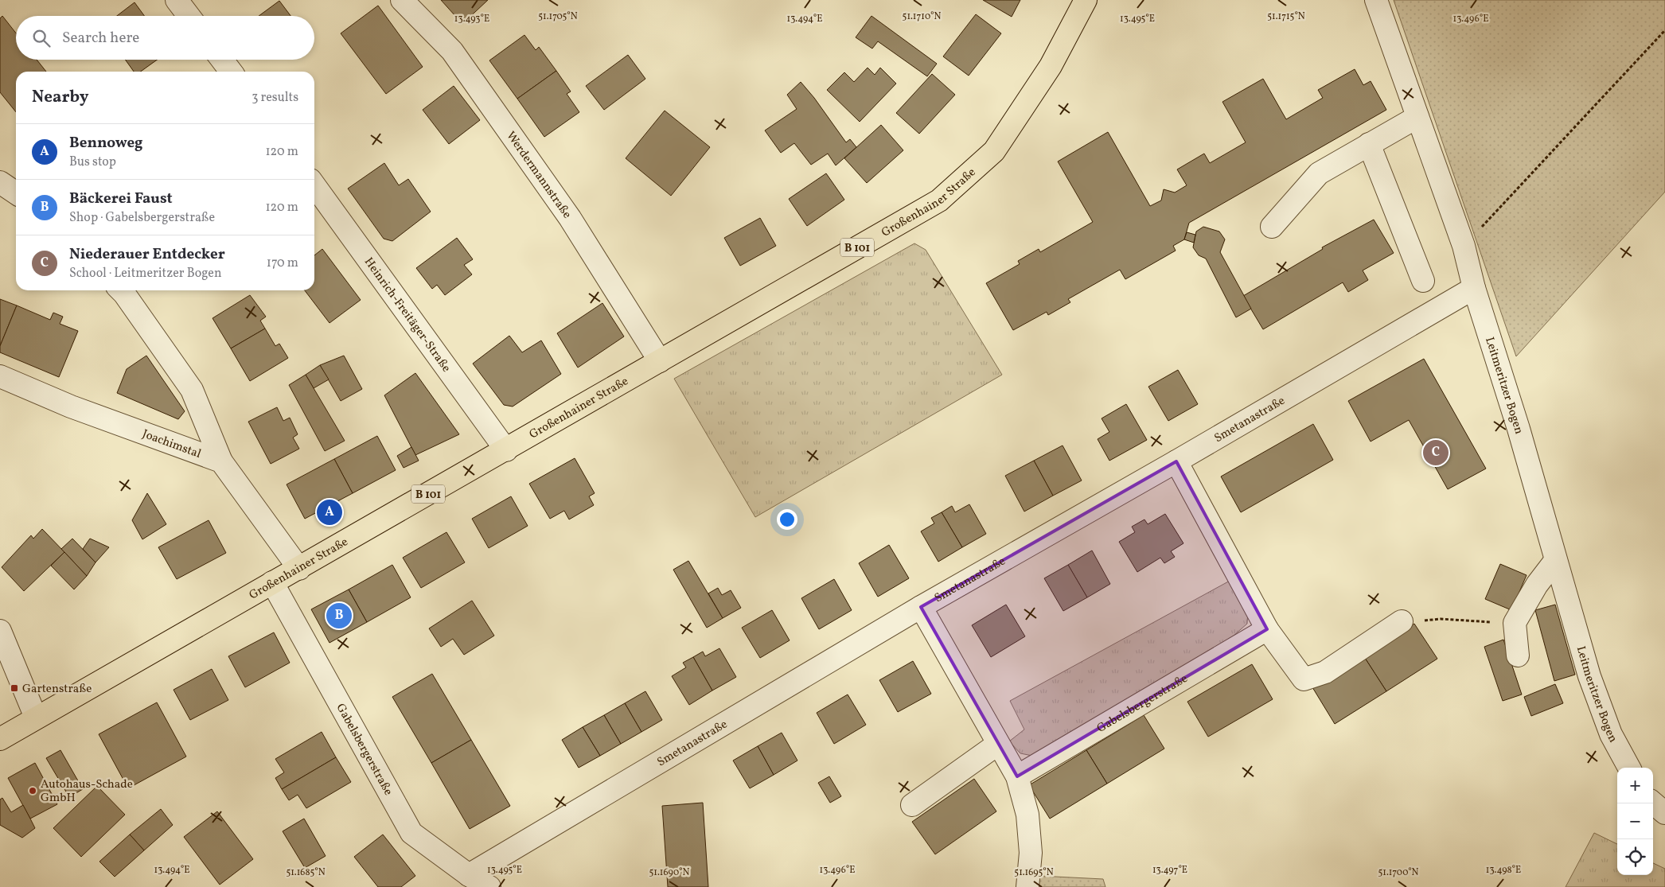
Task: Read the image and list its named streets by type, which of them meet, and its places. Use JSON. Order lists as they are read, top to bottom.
{
  "streets": {
    "main road": ["Großenhainer Straße", "B 101"],
    "street": [
      "Werdermannstraße",
      "Heinrich-Freitäger-Straße",
      "Leitmeritzer Bogen",
      "Smetanastraße",
      "Joachimstal",
      "Gabelsbergerstraße"
    ]
  },
  "crossings": [
    ["Werdermannstraße", "Großenhainer Straße"],
    ["Großenhainer Straße", "Heinrich-Freitäger-Straße"],
    ["Großenhainer Straße", "Gabelsbergerstraße"],
    ["Leitmeritzer Bogen", "Smetanastraße"],
    ["Smetanastraße", "Gabelsbergerstraße"]
  ],
  "places": {
    "transit": ["Gartenstraße"],
    "other": ["Autohaus-Schade GmbH"]
  },
  "page": {
    "search": "Search here",
    "heading": ["Nearby", "3 results"],
    "list": [
      {
        "mark": "A",
        "name": "Bennoweg",
        "note": "Bus stop",
        "value": "120 m"
      },
      {
        "mark": "B",
        "name": "Bäckerei Faust",
        "note": "Shop · Gabelsbergerstraße",
        "value": "120 m"
      },
      {
        "mark": "C",
        "name": "Niederauer Entdecker",
        "note": "School · Leitmeritzer Bogen",
        "value": "170 m"
      }
    ],
    "pins": ["C", "A", "B"],
    "map_buttons": ["+", "−"]
  },
  "coordinates": [
    "51.1705°N",
    "51.1715°N",
    "51.1710°N",
    "13.493°E",
    "13.494°E",
    "13.495°E",
    "13.496°E",
    "13.497°E",
    "13.498°E",
    "51.1685°N",
    "51.1690°N",
    "51.1695°N",
    "51.1700°N"
  ]
}
